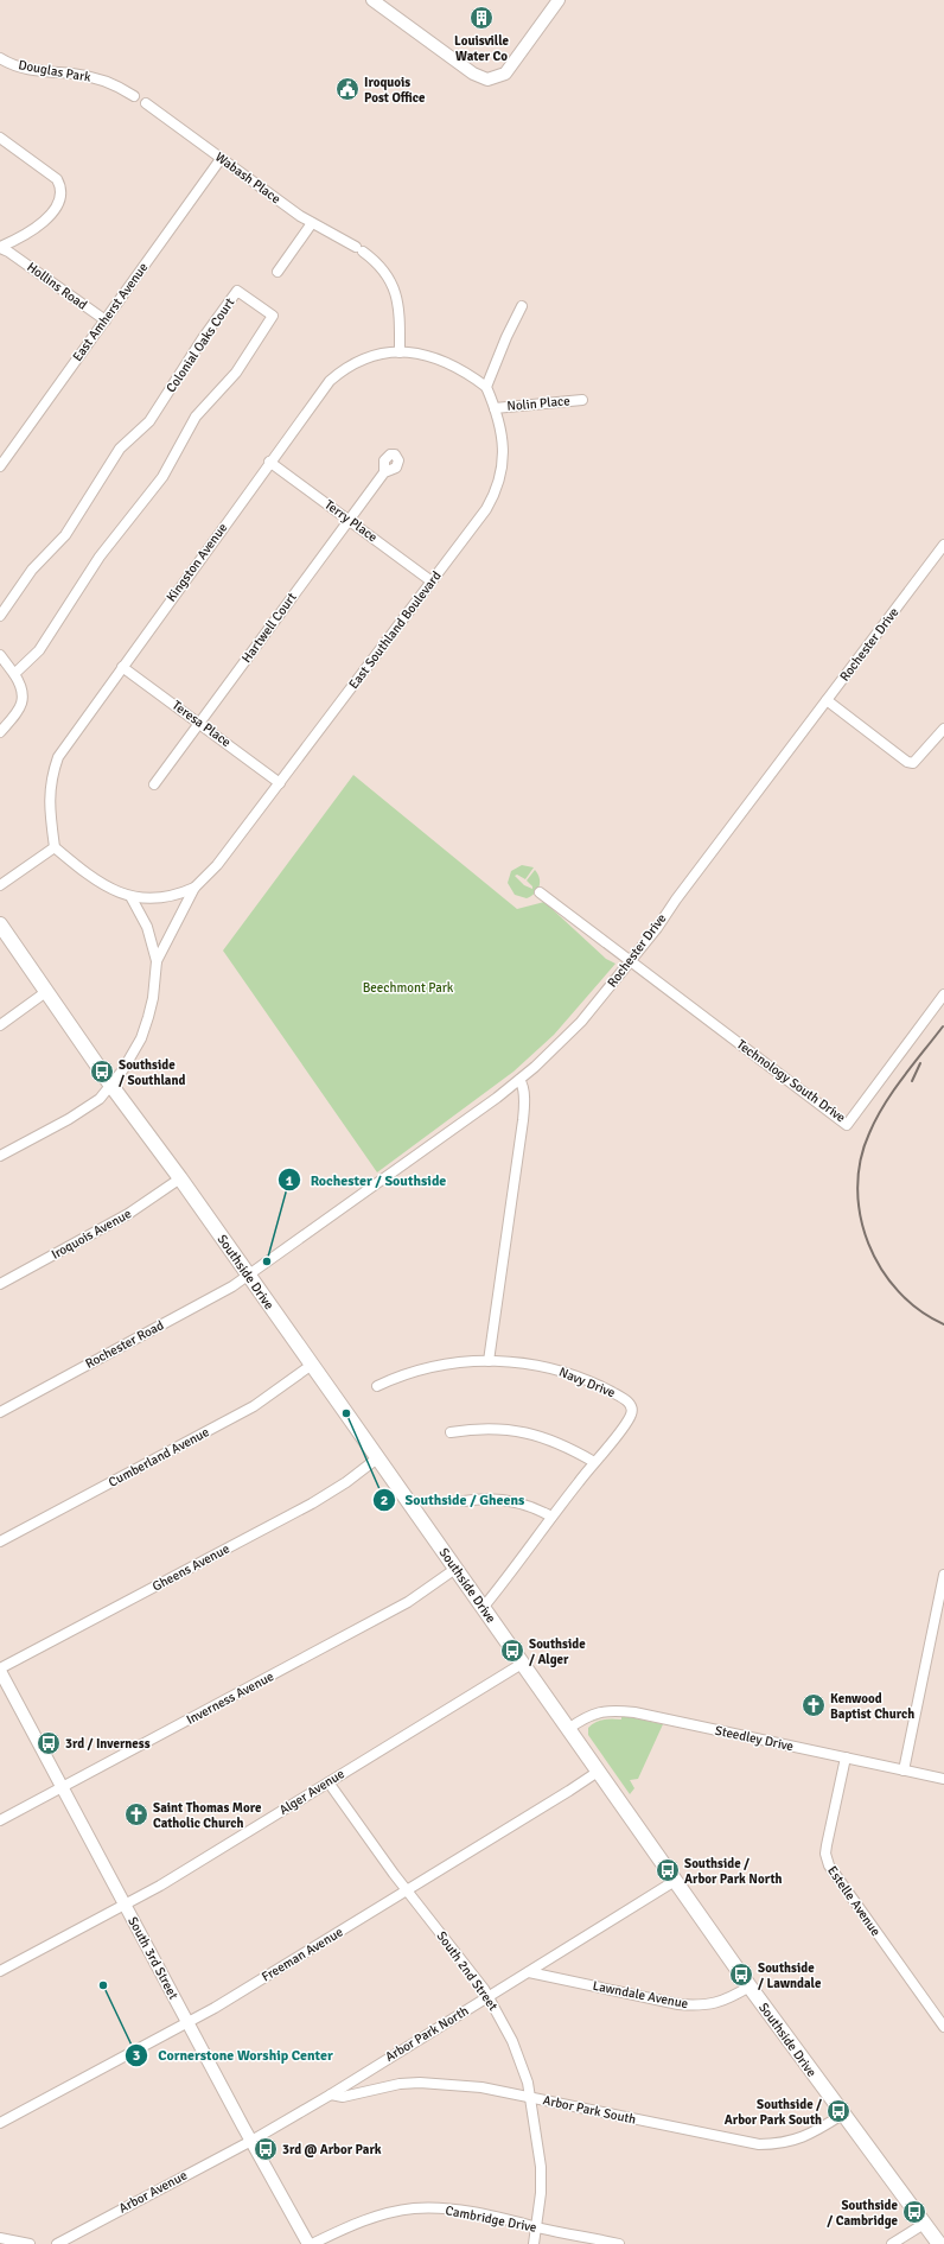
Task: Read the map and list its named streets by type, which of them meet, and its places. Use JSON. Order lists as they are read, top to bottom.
{
  "streets": {
    "main road": ["Southside Drive"],
    "street": [
      "Douglas Park",
      "Wabash Place",
      "Hollins Road",
      "East Amherst Avenue",
      "Colonial Oaks Court",
      "Nolin Place",
      "Terry Place",
      "Kingston Avenue",
      "Hartwell Court",
      "East Southland Boulevard",
      "Rochester Drive",
      "Teresa Place",
      "Technology South Drive",
      "Iroquois Avenue",
      "Rochester Road",
      "Navy Drive",
      "Cumberland Avenue",
      "Gheens Avenue",
      "Inverness Avenue",
      "Steedley Drive",
      "Alger Avenue",
      "Estelle Avenue",
      "Freeman Avenue",
      "South 3rd Street",
      "South 2nd Street",
      "Lawndale Avenue",
      "Arbor Park North",
      "Arbor Park South",
      "Arbor Avenue",
      "Cambridge Drive"
    ]
  },
  "crossings": [
    ["Wabash Place", "East Amherst Avenue"],
    ["Wabash Place", "Kingston Avenue"],
    ["Hollins Road", "East Amherst Avenue"],
    ["Nolin Place", "East Southland Boulevard"],
    ["Terry Place", "Kingston Avenue"],
    ["Terry Place", "Hartwell Court"],
    ["Terry Place", "East Southland Boulevard"],
    ["Kingston Avenue", "East Southland Boulevard"],
    ["Kingston Avenue", "Teresa Place"],
    ["Hartwell Court", "Teresa Place"],
    ["East Southland Boulevard", "Teresa Place"],
    ["Rochester Drive", "Technology South Drive"],
    ["Rochester Drive", "Southside Drive"],
    ["Rochester Drive", "Rochester Road"],
    ["Iroquois Avenue", "Southside Drive"],
    ["Southside Drive", "Rochester Road"],
    ["Southside Drive", "Navy Drive"],
    ["Southside Drive", "Cumberland Avenue"],
    ["Southside Drive", "Gheens Avenue"],
    ["Southside Drive", "Inverness Avenue"],
    ["Southside Drive", "Steedley Drive"],
    ["Southside Drive", "Alger Avenue"],
    ["Southside Drive", "Freeman Avenue"],
    ["Southside Drive", "Lawndale Avenue"],
    ["Southside Drive", "Arbor Park North"],
    ["Southside Drive", "Arbor Park South"],
    ["Gheens Avenue", "South 3rd Street"],
    ["Inverness Avenue", "South 3rd Street"],
    ["Steedley Drive", "Estelle Avenue"],
    ["Alger Avenue", "South 3rd Street"],
    ["Alger Avenue", "South 2nd Street"],
    ["Freeman Avenue", "South 3rd Street"],
    ["Freeman Avenue", "South 2nd Street"],
    ["South 3rd Street", "Arbor Park North"],
    ["South 3rd Street", "Arbor Avenue"],
    ["South 2nd Street", "Arbor Park North"],
    ["South 2nd Street", "Arbor Park South"],
    ["South 2nd Street", "Cambridge Drive"],
    ["Lawndale Avenue", "Arbor Park North"],
    ["Arbor Park North", "Arbor Park South"],
    ["Arbor Park North", "Arbor Avenue"]
  ],
  "parks": ["Beechmont Park"],
  "places": {
    "building": ["Louisville Water Co"],
    "public building": ["Iroquois Post Office"],
    "bus stop": [
      "Southside / Southland",
      "Southside / Alger",
      "3rd / Inverness",
      "Southside / Arbor Park North",
      "Southside / Lawndale",
      "Southside / Arbor Park South",
      "3rd @ Arbor Park",
      "Southside / Cambridge"
    ],
    "other": ["Rochester / Southside", "Southside / Gheens", "Cornerstone Worship Center"],
    "church": ["Kenwood Baptist Church", "Saint Thomas More Catholic Church"]
  }
}
